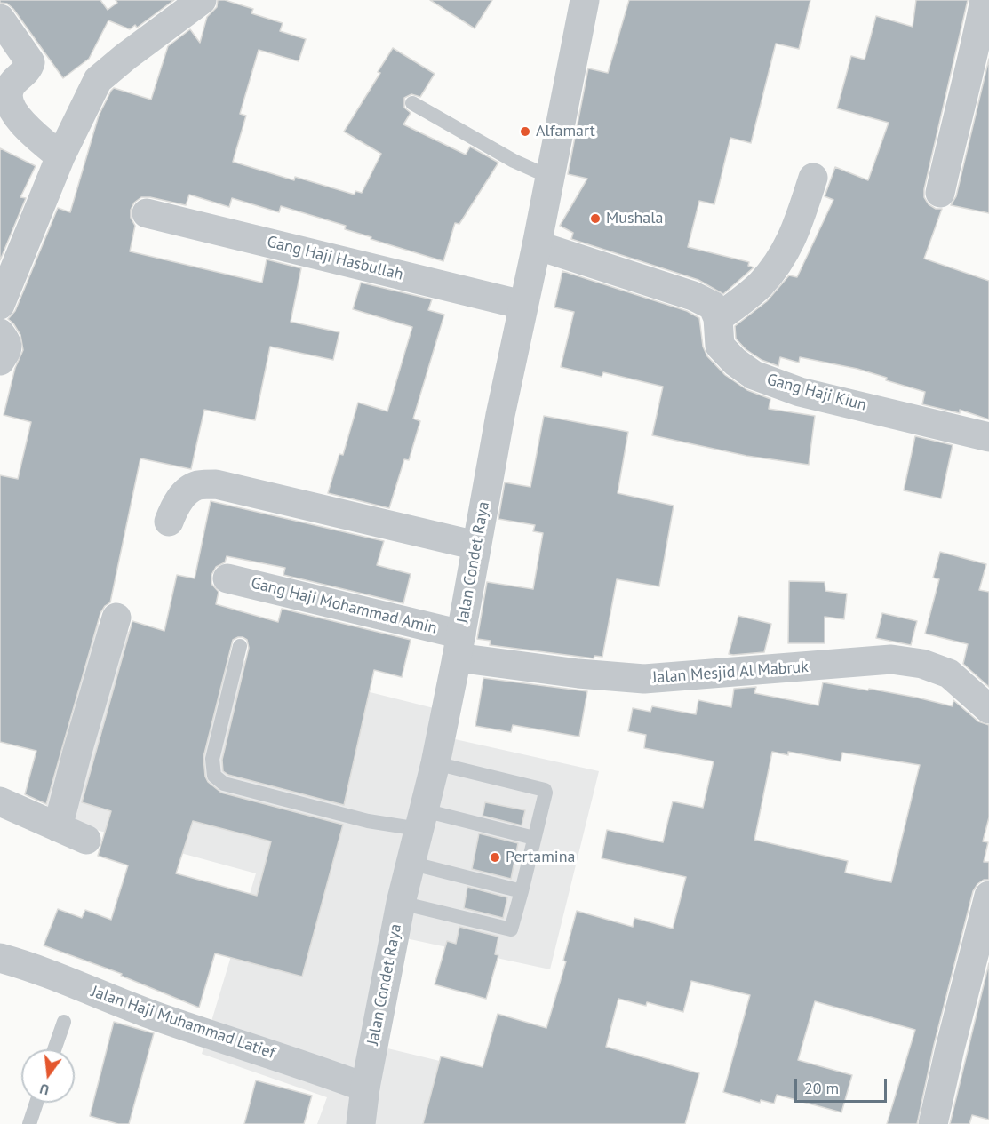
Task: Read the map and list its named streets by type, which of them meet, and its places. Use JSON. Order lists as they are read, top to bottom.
{
  "streets": {
    "street": [
      "Gang Haji Hasbullah",
      "Gang Haji Kiun",
      "Jalan Condet Raya",
      "Gang Haji Mohammad Amin",
      "Jalan Mesjid Al Mabruk",
      "Jalan Haji Muhammad Latief"
    ]
  },
  "crossings": [
    ["Gang Haji Hasbullah", "Jalan Condet Raya"],
    ["Jalan Condet Raya", "Gang Haji Mohammad Amin"],
    ["Jalan Condet Raya", "Jalan Mesjid Al Mabruk"],
    ["Jalan Condet Raya", "Jalan Haji Muhammad Latief"],
    ["Gang Haji Mohammad Amin", "Jalan Mesjid Al Mabruk"]
  ],
  "places": ["Alfamart", "Mushala", "Pertamina"],
  "scale_bar": "20 m",
  "north": "bottom"
}
